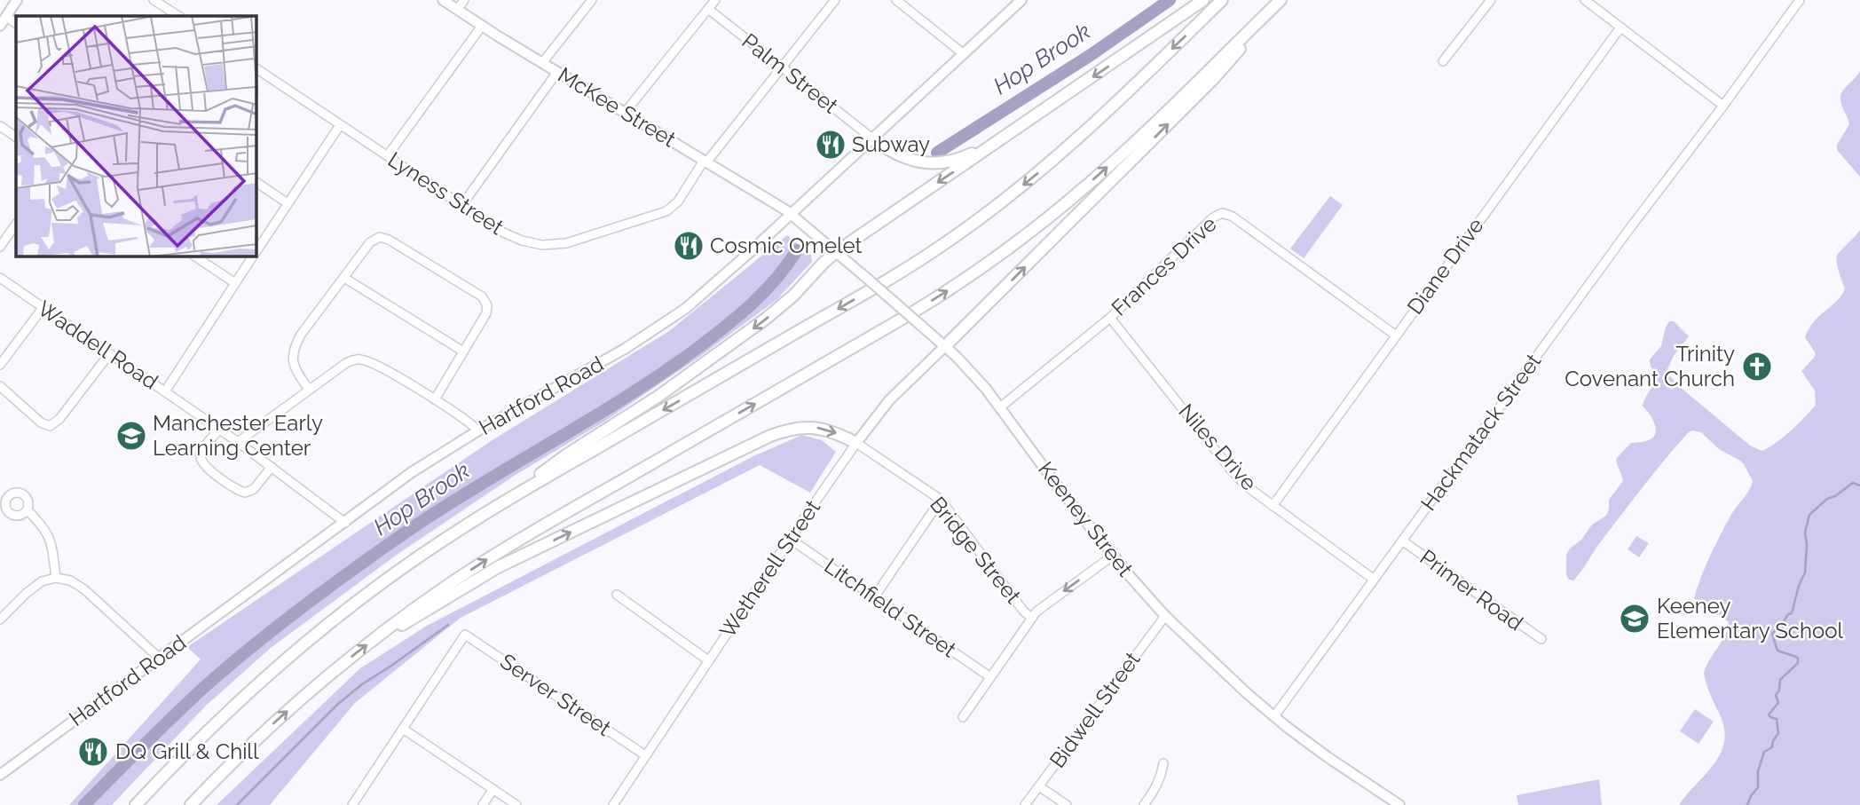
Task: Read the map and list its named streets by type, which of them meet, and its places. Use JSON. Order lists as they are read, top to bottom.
{
  "streets": {
    "main road": [
      "McKee Street",
      "Hartford Road",
      "Keeney Street",
      "Wetherell Street"
    ],
    "street": [
      "Palm Street",
      "Lyness Street",
      "Frances Drive",
      "Diane Drive",
      "Waddell Road",
      "Hackmatack Street",
      "Niles Drive",
      "Bridge Street",
      "Primer Road",
      "Litchfield Street",
      "Server Street",
      "Bidwell Street"
    ]
  },
  "crossings": [
    ["Palm Street", "Lyness Street"],
    ["Palm Street", "Hartford Road"],
    ["McKee Street", "Lyness Street"],
    ["McKee Street", "Hartford Road"],
    ["McKee Street", "Keeney Street"],
    ["Frances Drive", "Diane Drive"],
    ["Frances Drive", "Niles Drive"],
    ["Frances Drive", "Keeney Street"],
    ["Diane Drive", "Niles Drive"],
    ["Waddell Road", "Hartford Road"],
    ["Hartford Road", "Keeney Street"],
    ["Hackmatack Street", "Niles Drive"],
    ["Hackmatack Street", "Keeney Street"],
    ["Hackmatack Street", "Primer Road"],
    ["Keeney Street", "Wetherell Street"],
    ["Keeney Street", "Bidwell Street"],
    ["Bridge Street", "Wetherell Street"],
    ["Wetherell Street", "Litchfield Street"],
    ["Wetherell Street", "Server Street"]
  ],
  "water": ["Hop Brook"],
  "places": {
    "restaurant": ["Subway", "Cosmic Omelet", "DQ Grill & Chill"],
    "church": ["Trinity Covenant Church"],
    "school or university": ["Manchester Early Learning Center", "Keeney Elementary School"]
  }
}
